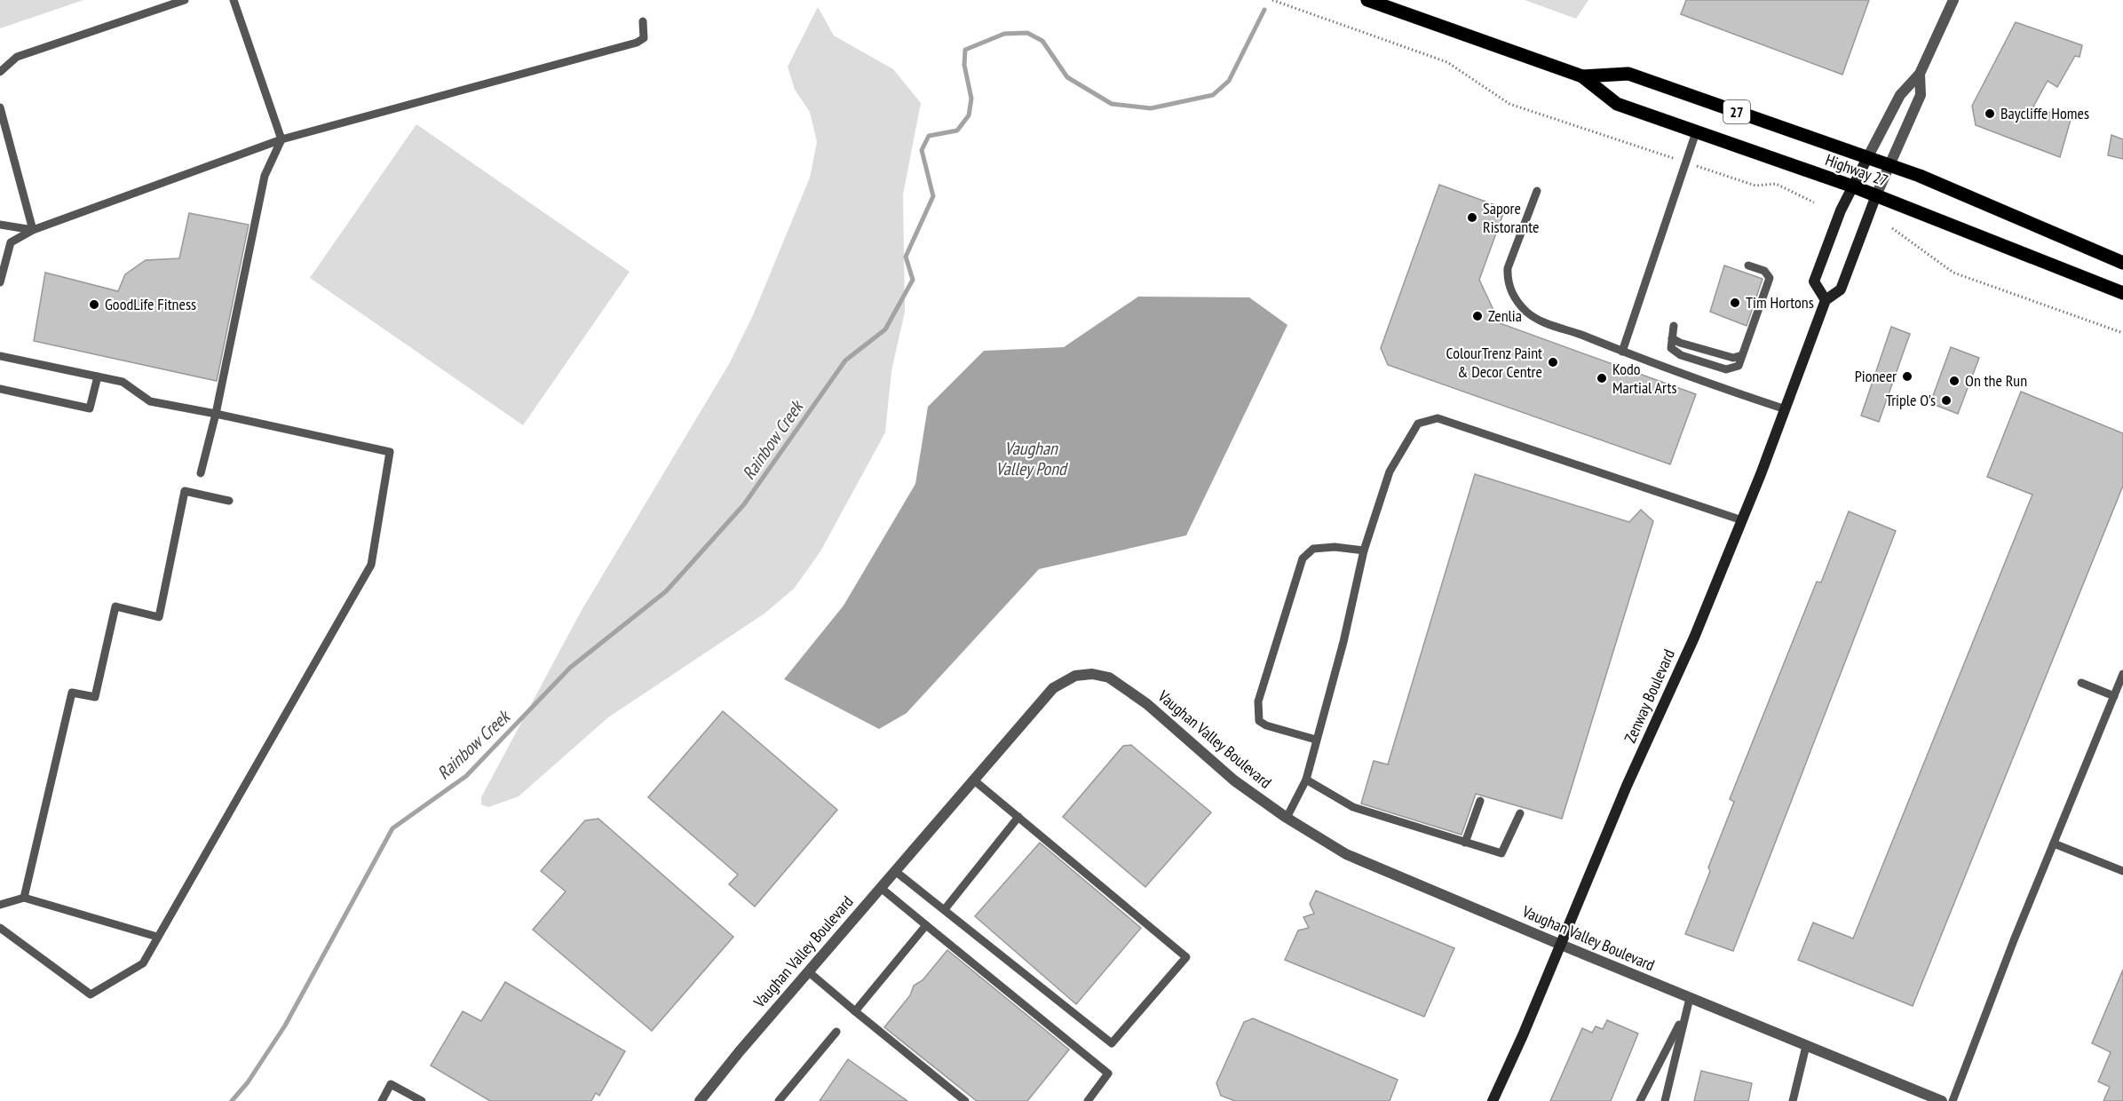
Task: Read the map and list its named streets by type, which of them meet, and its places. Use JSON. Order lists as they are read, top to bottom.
{
  "streets": {
    "main road": ["27", "Highway 27"],
    "street": ["Zenway Boulevard", "Vaughan Valley Boulevard"]
  },
  "crossings": [
    ["Highway 27", "Zenway Boulevard"],
    ["Zenway Boulevard", "Vaughan Valley Boulevard"]
  ],
  "water": ["Rainbow Creek", "Vaughan Valley Pond"],
  "places": [
    "Baycliffe Homes",
    "Sapore Ristorante",
    "Tim Hortons",
    "GoodLife Fitness",
    "Zenlia",
    "ColourTrenz Paint & Decor Centre",
    "Pioneer",
    "Kodo Martial Arts",
    "On the Run",
    "Triple O's"
  ]
}
